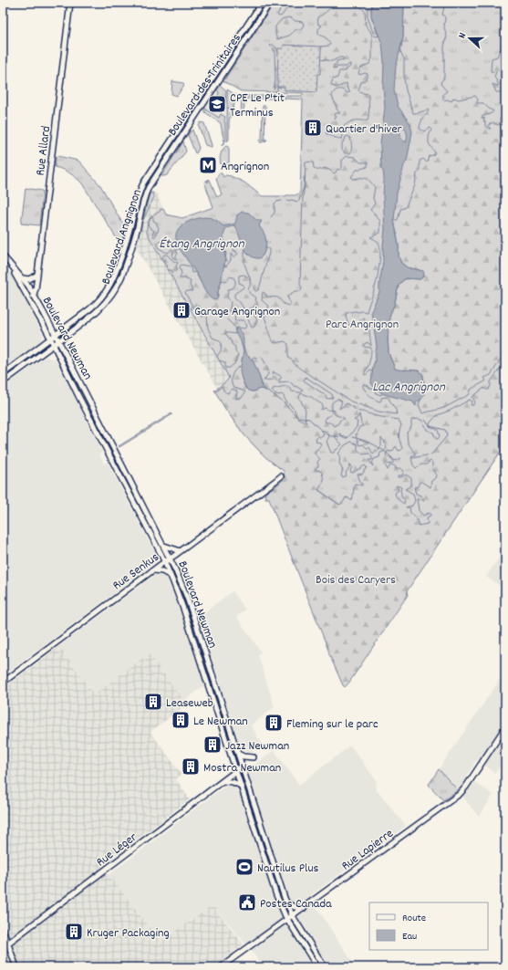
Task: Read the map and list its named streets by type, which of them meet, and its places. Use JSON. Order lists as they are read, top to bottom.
{
  "streets": {
    "main road": [
      "Boulevard des Trinitaires",
      "Rue Allard",
      "Boulevard Angrignon",
      "Boulevard Newman",
      "Rue Senkus",
      "Rue Léger",
      "Rue Lapierre"
    ]
  },
  "crossings": [
    ["Boulevard des Trinitaires", "Boulevard Angrignon"],
    ["Rue Allard", "Boulevard Newman"],
    ["Boulevard Angrignon", "Boulevard Newman"],
    ["Boulevard Newman", "Rue Senkus"],
    ["Boulevard Newman", "Rue Léger"],
    ["Boulevard Newman", "Rue Lapierre"]
  ],
  "water": ["Étang Angrignon", "Lac Angrignon"],
  "parks": ["Parc Angrignon", "Bois des Caryers"],
  "places": {
    "school or university": ["CPE Le P'tit Terminus"],
    "building": [
      "Quartier d'hiver",
      "Garage Angrignon",
      "Leaseweb",
      "Le Newman",
      "Fleming sur le parc",
      "Jazz Newman",
      "Mostra Newman",
      "Kruger Packaging"
    ],
    "metro station": ["Angrignon"],
    "sports": ["Nautilus Plus"],
    "public building": ["Postes Canada"]
  },
  "legend": ["Route", "Eau"],
  "north": "left"
}
